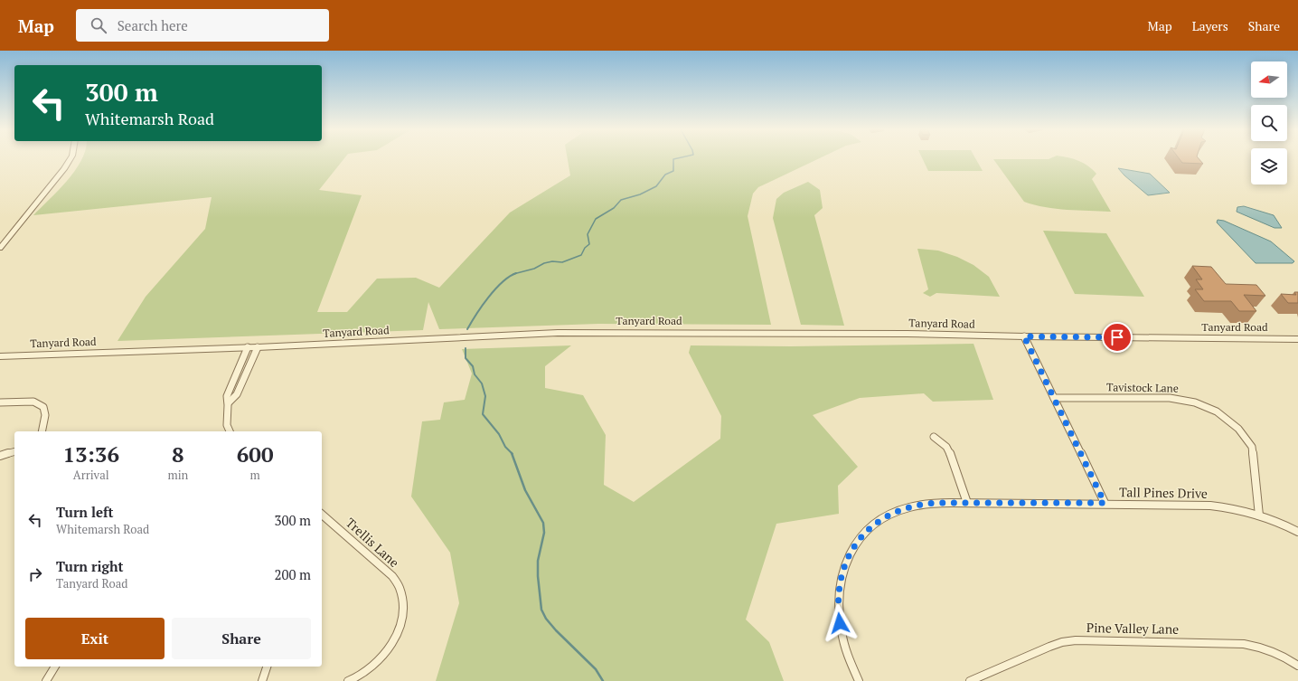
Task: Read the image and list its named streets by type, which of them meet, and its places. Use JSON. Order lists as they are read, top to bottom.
{
  "streets": {
    "street": [
      "Tanyard Road",
      "Tavistock Lane",
      "Tall Pines Drive",
      "Trellis Lane",
      "Pine Valley Lane"
    ]
  },
  "crossings": [
    ["Tavistock Lane", "Tall Pines Drive"]
  ],
  "north": "left",
  "page": {
    "header": "Map",
    "search": "Search here",
    "nav": ["Map", "Layers", "Share"],
    "turn": ["300 m", "Whitemarsh Road"],
    "eta": [
      "13:36",
      "Arrival",
      "8",
      "min",
      "600",
      "m"
    ],
    "list": [
      {
        "name": "Turn left",
        "note": "Whitemarsh Road",
        "value": "300 m"
      },
      {
        "name": "Turn right",
        "note": "Tanyard Road",
        "value": "200 m"
      }
    ],
    "buttons": ["Exit", "Share"]
  }
}
